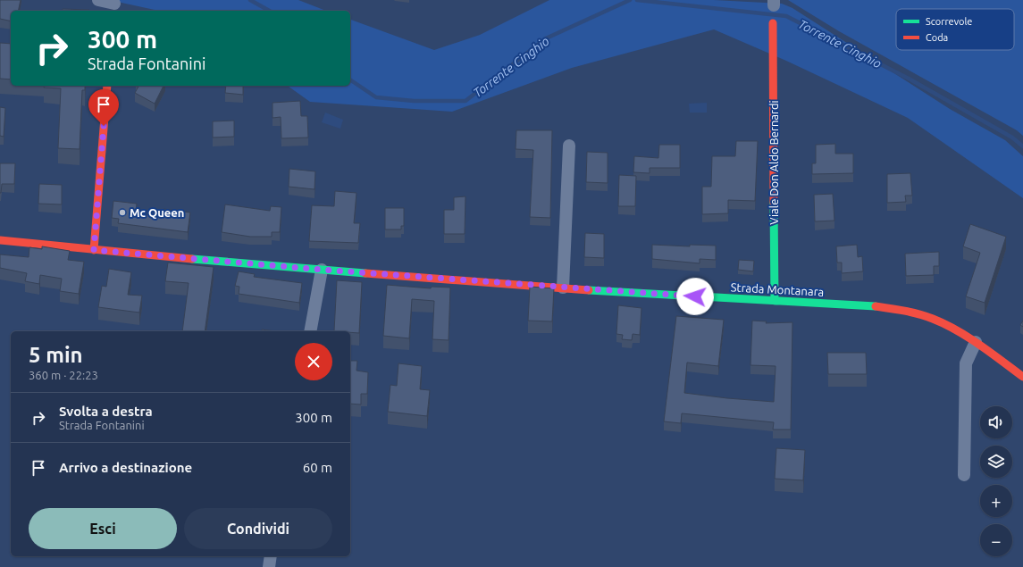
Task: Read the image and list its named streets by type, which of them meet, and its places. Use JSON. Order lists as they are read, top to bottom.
{
  "streets": {
    "main road": ["Viale Don Aldo Bernardi", "Strada Montanara"]
  },
  "crossings": [
    ["Viale Don Aldo Bernardi", "Strada Montanara"]
  ],
  "water": ["Torrente Cinghio"],
  "places": ["Mc Queen"],
  "legend": ["Scorrevole", "Coda"],
  "page": {
    "turn": ["300 m", "Strada Fontanini"],
    "heading": ["5 min", "360 m · 22:23"],
    "list": [
      {
        "name": "Svolta a destra",
        "note": "Strada Fontanini",
        "value": "300 m"
      },
      {
        "name": "Arrivo a destinazione",
        "value": "60 m"
      }
    ],
    "map_buttons": ["+", "−"],
    "buttons": ["Esci", "Condividi"]
  }
}
